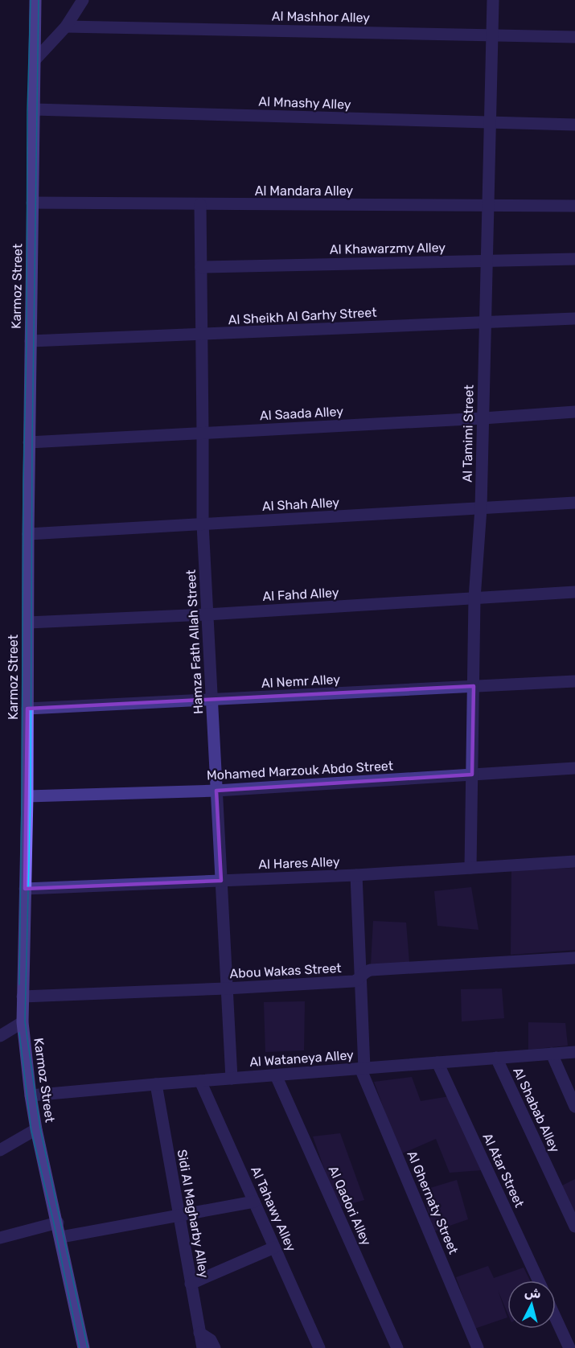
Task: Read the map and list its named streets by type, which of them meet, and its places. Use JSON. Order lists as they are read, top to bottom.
{
  "streets": {
    "main road": ["Karmoz Street"],
    "street": [
      "Al Mashhor Alley",
      "Al Mnashy Alley",
      "Al Mandara Alley",
      "Al Khawarzmy Alley",
      "Al Sheikh Al Garhy Street",
      "Al Saada Alley",
      "Al Tamimi Street",
      "Al Shah Alley",
      "Al Fahd Alley",
      "Hamza Fath Allah Street",
      "Al Nemr Alley",
      "Mohamed Marzouk Abdo Street",
      "Al Hares Alley",
      "Abou Wakas Street",
      "Al Wataneya Alley",
      "Al Shabab Alley",
      "Al Atar Street",
      "Al Ghernaty Street",
      "Al Qadori Alley",
      "Al Tahawy Alley",
      "Sidi Al Magharby Alley"
    ]
  },
  "crossings": [
    ["Al Mashhor Alley", "Al Tamimi Street"],
    ["Al Mnashy Alley", "Karmoz Street"],
    ["Al Mnashy Alley", "Al Tamimi Street"],
    ["Al Mandara Alley", "Karmoz Street"],
    ["Al Mandara Alley", "Al Tamimi Street"],
    ["Al Mandara Alley", "Hamza Fath Allah Street"],
    ["Al Khawarzmy Alley", "Al Tamimi Street"],
    ["Al Khawarzmy Alley", "Hamza Fath Allah Street"],
    ["Karmoz Street", "Al Sheikh Al Garhy Street"],
    ["Karmoz Street", "Al Saada Alley"],
    ["Karmoz Street", "Al Shah Alley"],
    ["Karmoz Street", "Al Fahd Alley"],
    ["Karmoz Street", "Al Nemr Alley"],
    ["Karmoz Street", "Mohamed Marzouk Abdo Street"],
    ["Karmoz Street", "Al Hares Alley"],
    ["Karmoz Street", "Abou Wakas Street"],
    ["Karmoz Street", "Al Wataneya Alley"],
    ["Al Sheikh Al Garhy Street", "Al Tamimi Street"],
    ["Al Sheikh Al Garhy Street", "Hamza Fath Allah Street"],
    ["Al Saada Alley", "Al Tamimi Street"],
    ["Al Saada Alley", "Hamza Fath Allah Street"],
    ["Al Tamimi Street", "Al Shah Alley"],
    ["Al Tamimi Street", "Al Fahd Alley"],
    ["Al Tamimi Street", "Al Nemr Alley"],
    ["Al Tamimi Street", "Mohamed Marzouk Abdo Street"],
    ["Al Tamimi Street", "Al Hares Alley"],
    ["Al Shah Alley", "Hamza Fath Allah Street"],
    ["Al Fahd Alley", "Hamza Fath Allah Street"],
    ["Hamza Fath Allah Street", "Al Nemr Alley"],
    ["Hamza Fath Allah Street", "Mohamed Marzouk Abdo Street"],
    ["Hamza Fath Allah Street", "Al Hares Alley"],
    ["Hamza Fath Allah Street", "Abou Wakas Street"],
    ["Hamza Fath Allah Street", "Al Wataneya Alley"],
    ["Al Wataneya Alley", "Al Shabab Alley"],
    ["Al Wataneya Alley", "Al Atar Street"],
    ["Al Wataneya Alley", "Al Ghernaty Street"],
    ["Al Wataneya Alley", "Al Qadori Alley"],
    ["Al Wataneya Alley", "Al Tahawy Alley"],
    ["Al Wataneya Alley", "Sidi Al Magharby Alley"]
  ],
  "north": "top"
}
